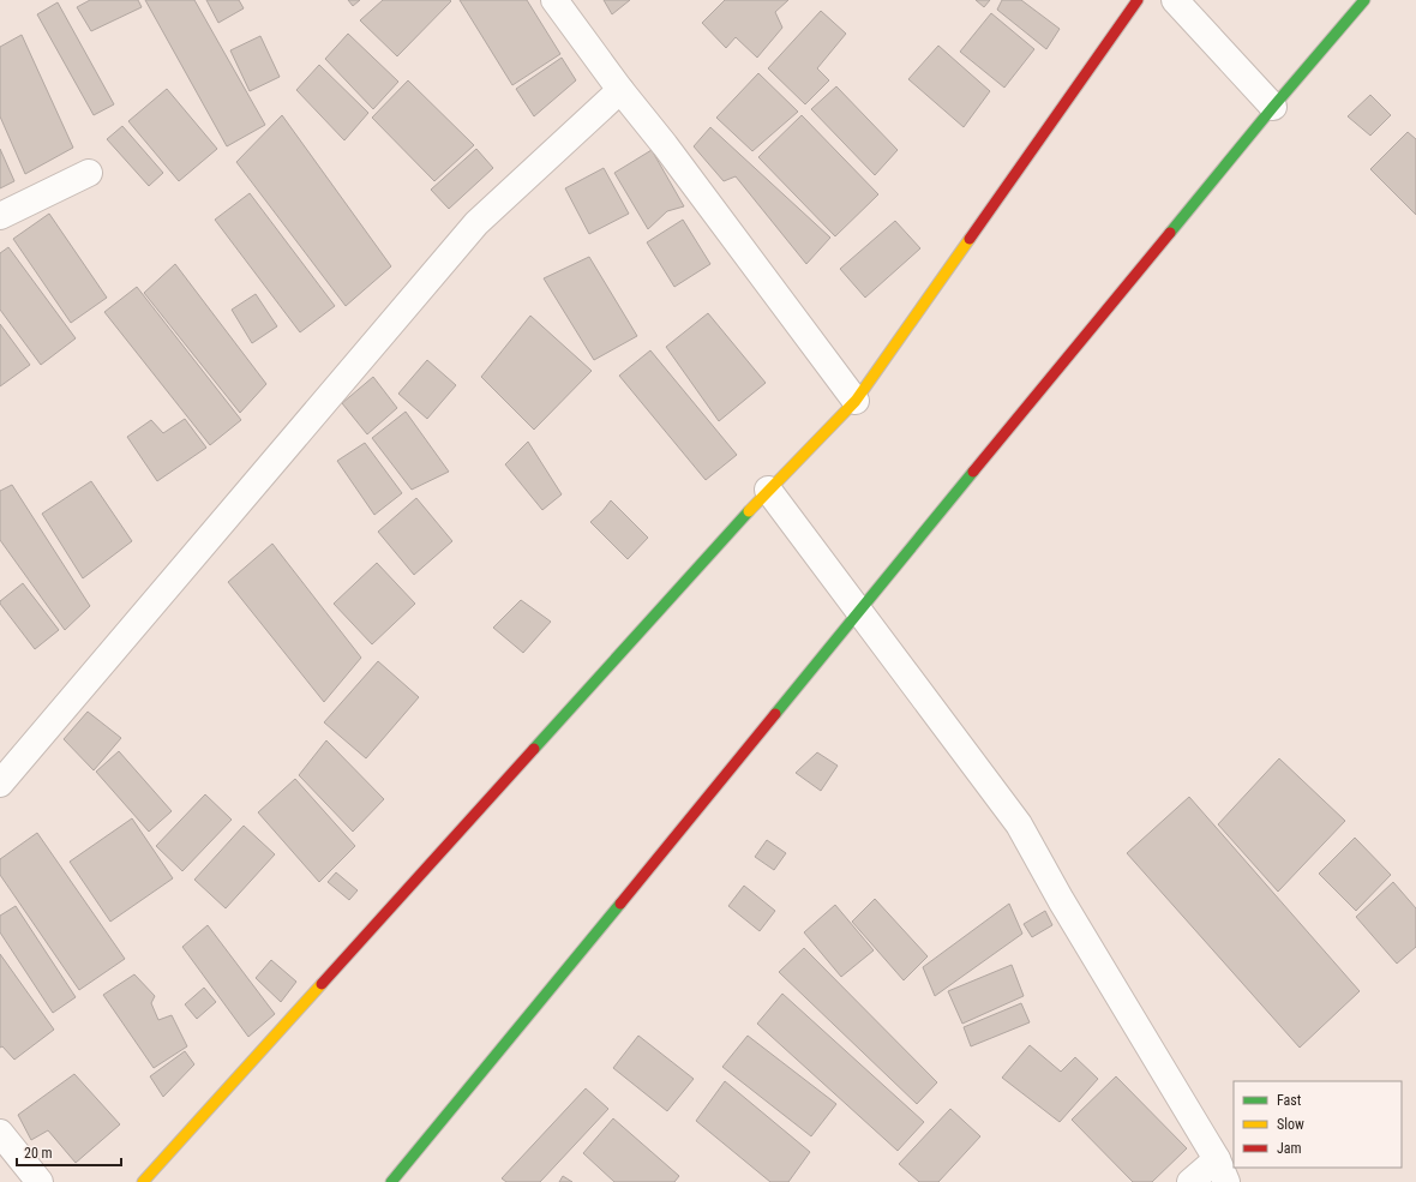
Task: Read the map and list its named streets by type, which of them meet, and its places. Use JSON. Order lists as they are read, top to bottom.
{
  "legend": ["Fast", "Slow", "Jam"],
  "scale_bar": "20 m"
}
